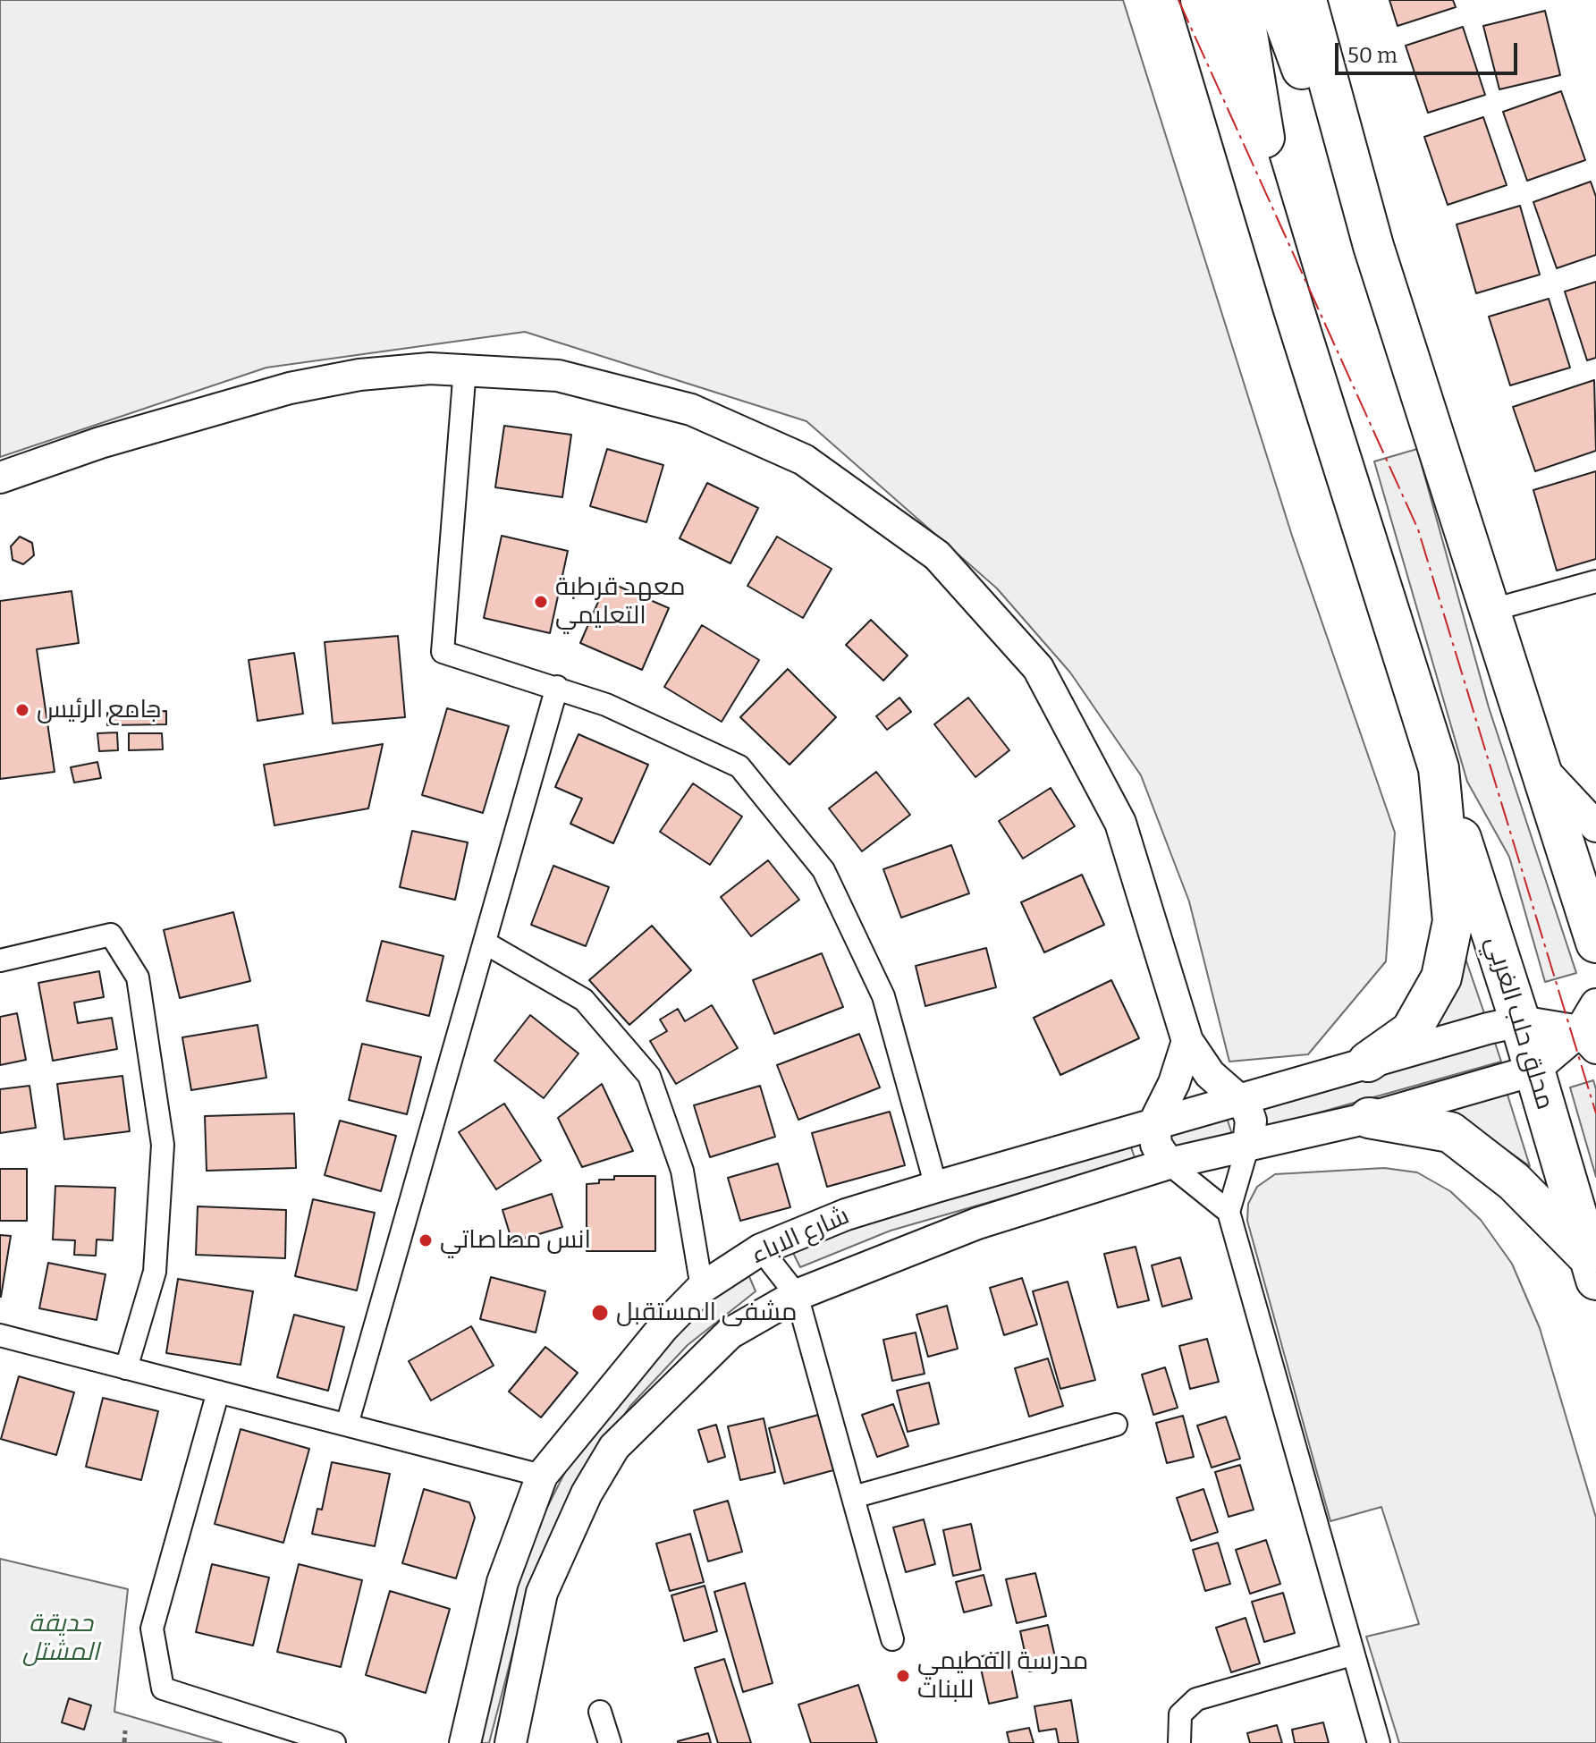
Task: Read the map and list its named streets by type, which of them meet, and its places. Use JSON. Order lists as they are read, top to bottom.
{
  "streets": {
    "highway": ["محلق حلب الغربي"],
    "main road": ["شارع الاباء"]
  },
  "crossings": [
    ["محلق حلب الغربي", "شارع الاباء"]
  ],
  "parks": ["حديقة المشتل"],
  "places": [
    "معهد قرطبة التعليمي",
    "جامع الرئيس",
    "انس مصاصاتي",
    "مشفى المستقبل",
    "مدرسة الفطيمي للبنات"
  ],
  "scale_bar": "50 m"
}
